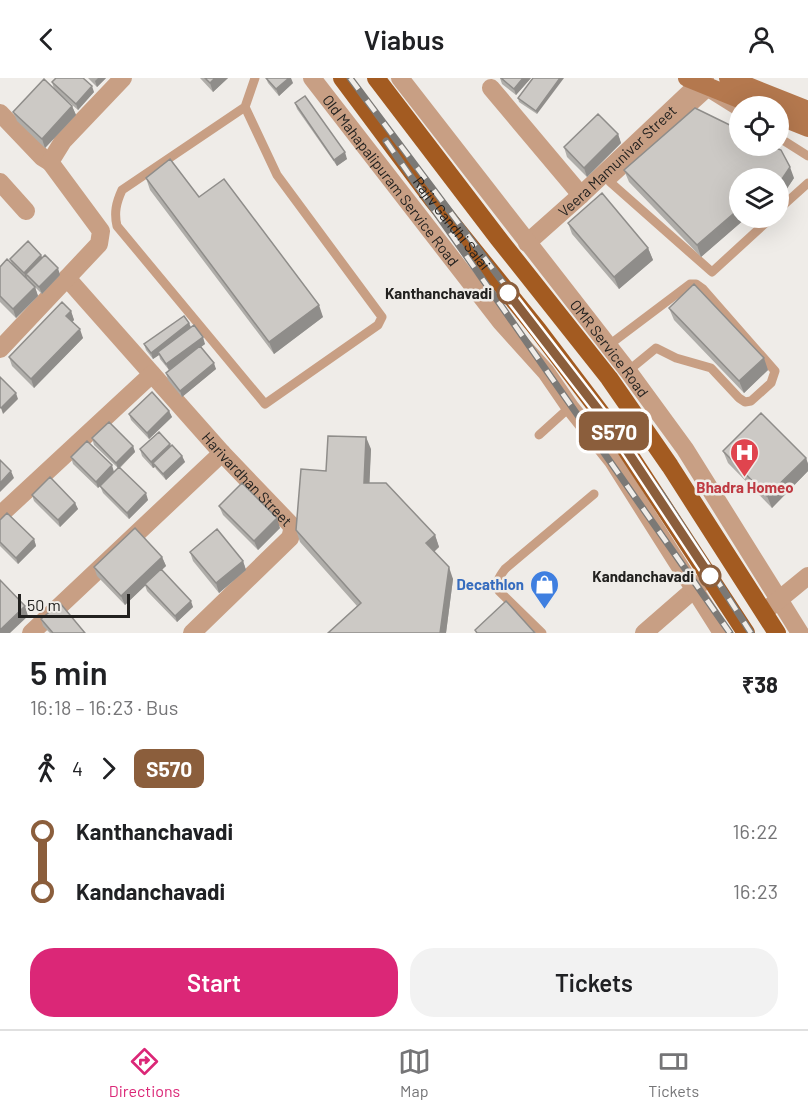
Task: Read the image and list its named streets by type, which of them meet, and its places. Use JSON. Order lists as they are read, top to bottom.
{
  "streets": {
    "main road": ["Rajiv Gandhi Salai"],
    "street": [
      "Veera Mamunivar Street",
      "Old Mahapalipuram Service Road",
      "OMR Service Road",
      "Harivardhan Street"
    ]
  },
  "crossings": [
    ["Veera Mamunivar Street", "OMR Service Road"]
  ],
  "places": {
    "other": ["Kanthanchavadi", "Kandanchavadi"],
    "hospital": ["Bhadra Homeo"],
    "shop": ["Decathlon"]
  },
  "lines": ["bus line S570"],
  "scale_bar": "50 m",
  "page": {
    "header": "Viabus",
    "on_map": "S570",
    "scale": "50 m",
    "heading": ["5 min", "16:18 – 16:23 · Bus", "₹38"],
    "legs": ["4", "S570"],
    "list": [
      {
        "name": "Kanthanchavadi",
        "value": "16:22"
      },
      {
        "name": "Kandanchavadi",
        "value": "16:23"
      }
    ],
    "buttons": ["Start", "Tickets"],
    "tabs": ["Directions", "Map", "Tickets"]
  }
}
